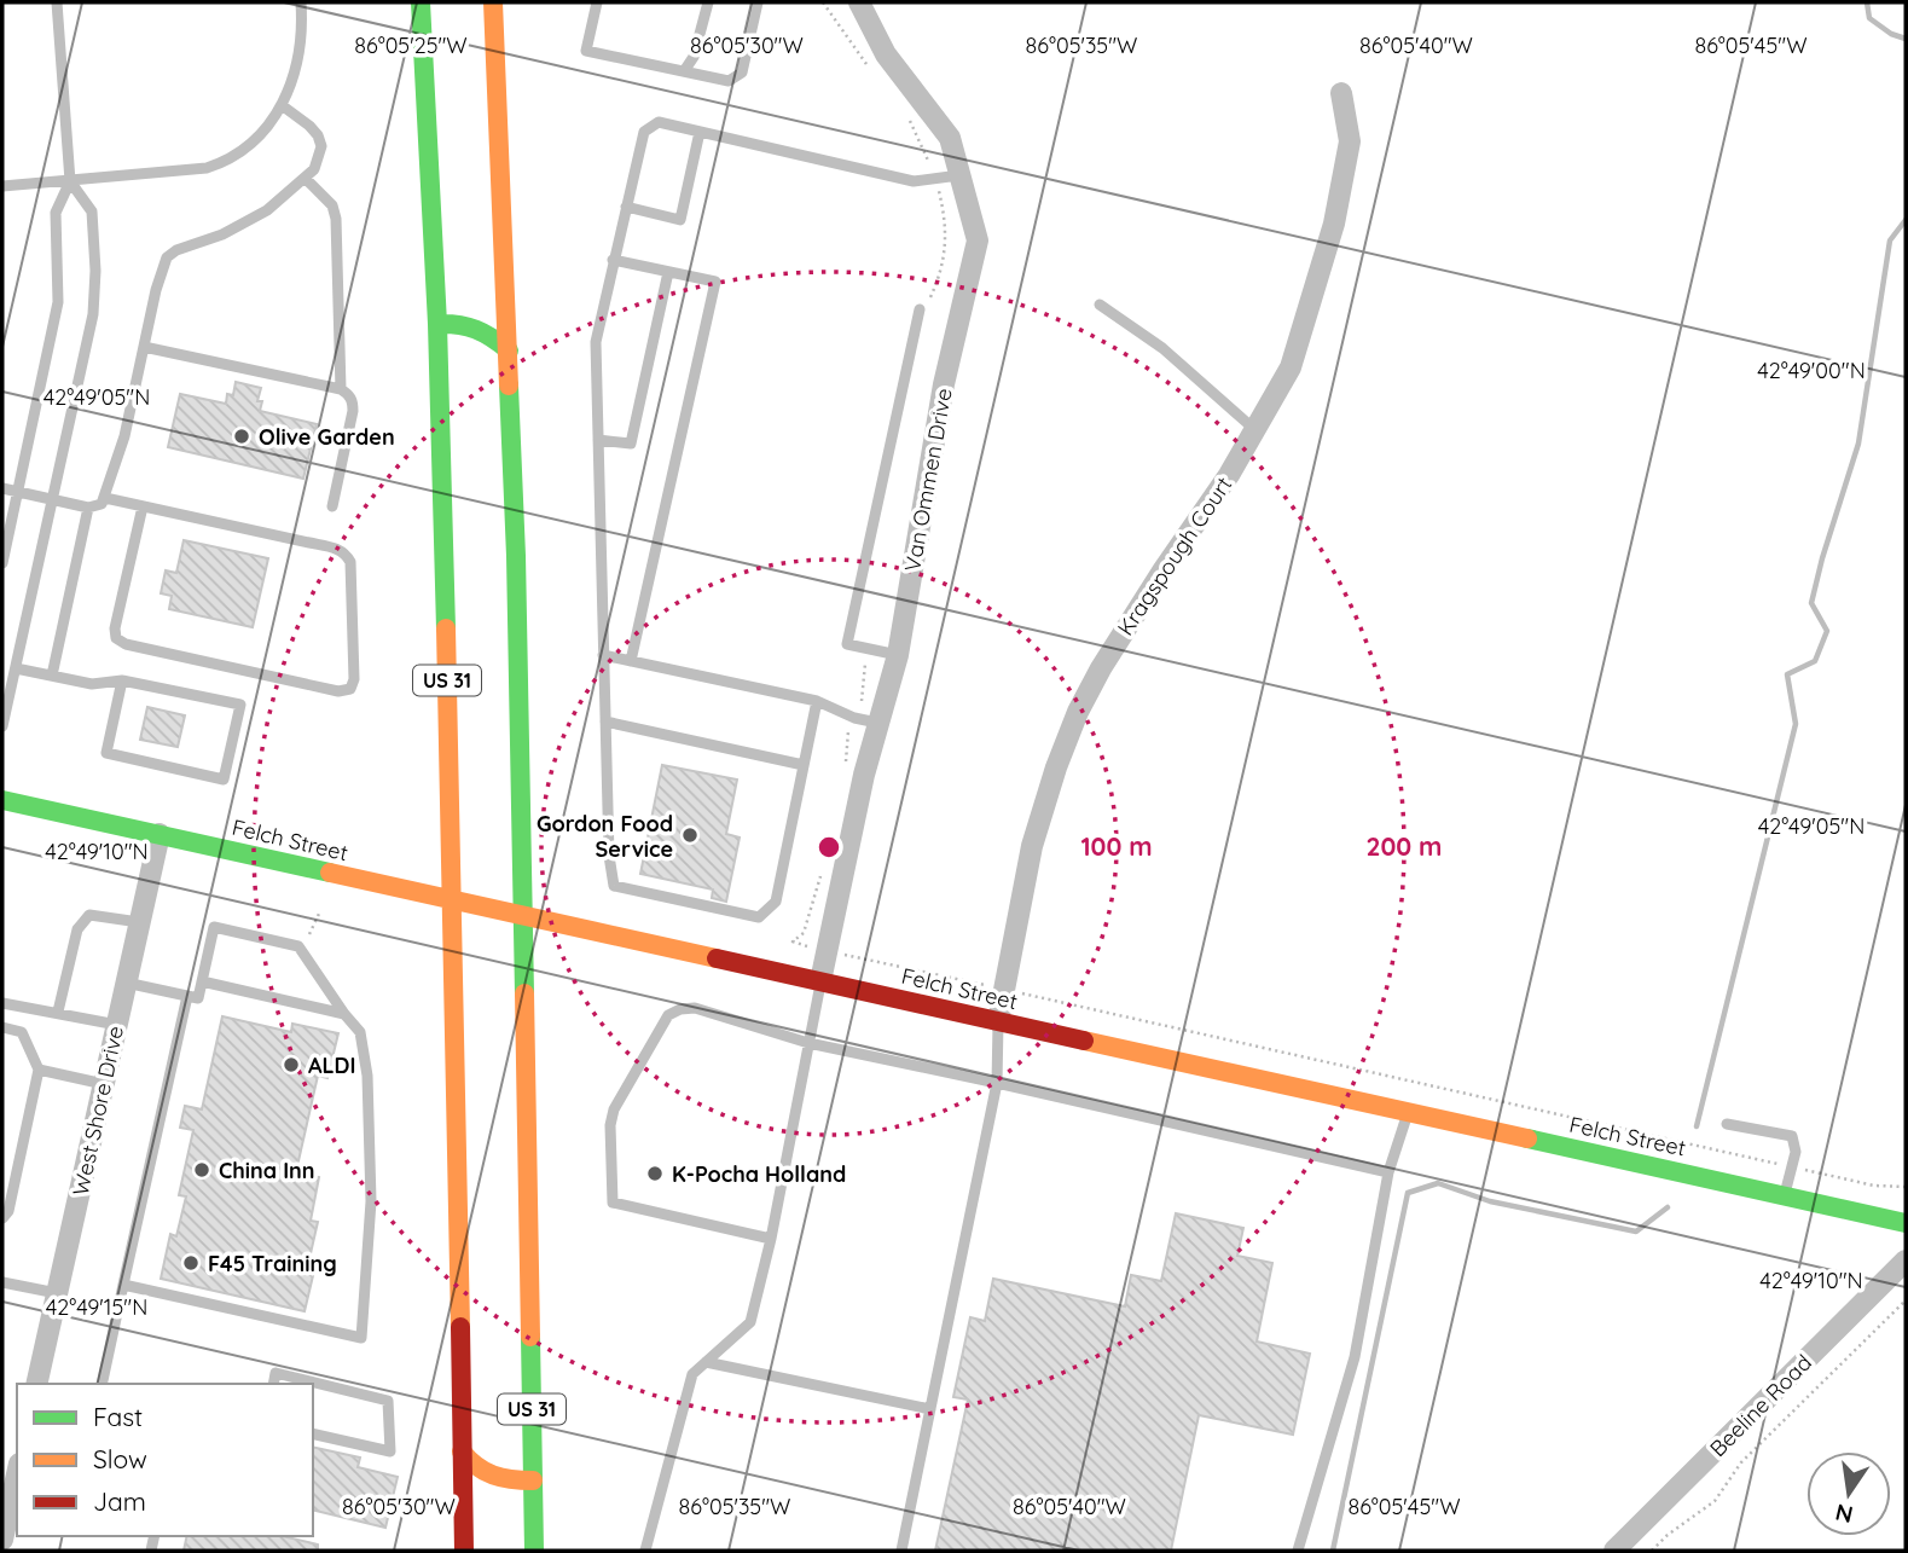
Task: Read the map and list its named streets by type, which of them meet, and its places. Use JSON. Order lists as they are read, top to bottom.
{
  "streets": {
    "main road": ["US 31", "Felch Street"],
    "street": [
      "Van Ommen Drive",
      "Kragspough Court",
      "West Shore Drive",
      "Beeline Road"
    ]
  },
  "crossings": [
    ["Van Ommen Drive", "Felch Street"],
    ["Kragspough Court", "Felch Street"],
    ["US 31", "Felch Street"],
    ["Felch Street", "West Shore Drive"]
  ],
  "places": [
    "Olive Garden",
    "Gordon Food Service",
    "ALDI",
    "China Inn",
    "K-Pocha Holland",
    "F45 Training"
  ],
  "legend": ["Fast", "Slow", "Jam"],
  "north": "bottom",
  "coordinates": [
    "86°05'25\"W",
    "86°05'30\"W",
    "86°05'35\"W",
    "86°05'40\"W",
    "86°05'45\"W",
    "42°49'00\"N",
    "42°49'05\"N",
    "42°49'10\"N",
    "42°49'15\"N"
  ],
  "rings": ["100 m", "200 m"]
}
